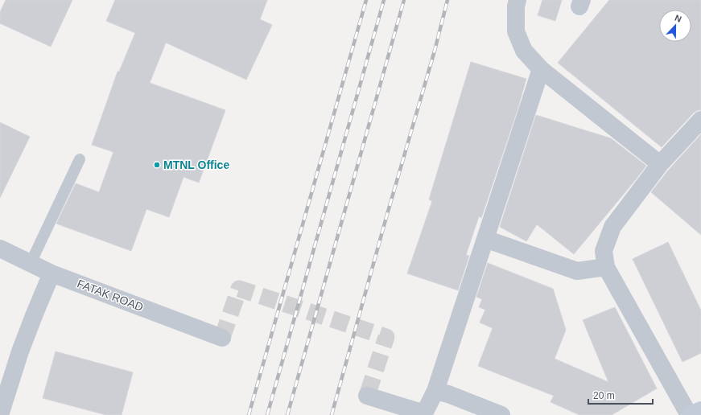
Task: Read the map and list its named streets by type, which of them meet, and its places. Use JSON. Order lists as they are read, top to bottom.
{
  "streets": {
    "street": ["FATAK ROAD"]
  },
  "places": ["MTNL Office"],
  "scale_bar": "20 m",
  "north": "top"
}
